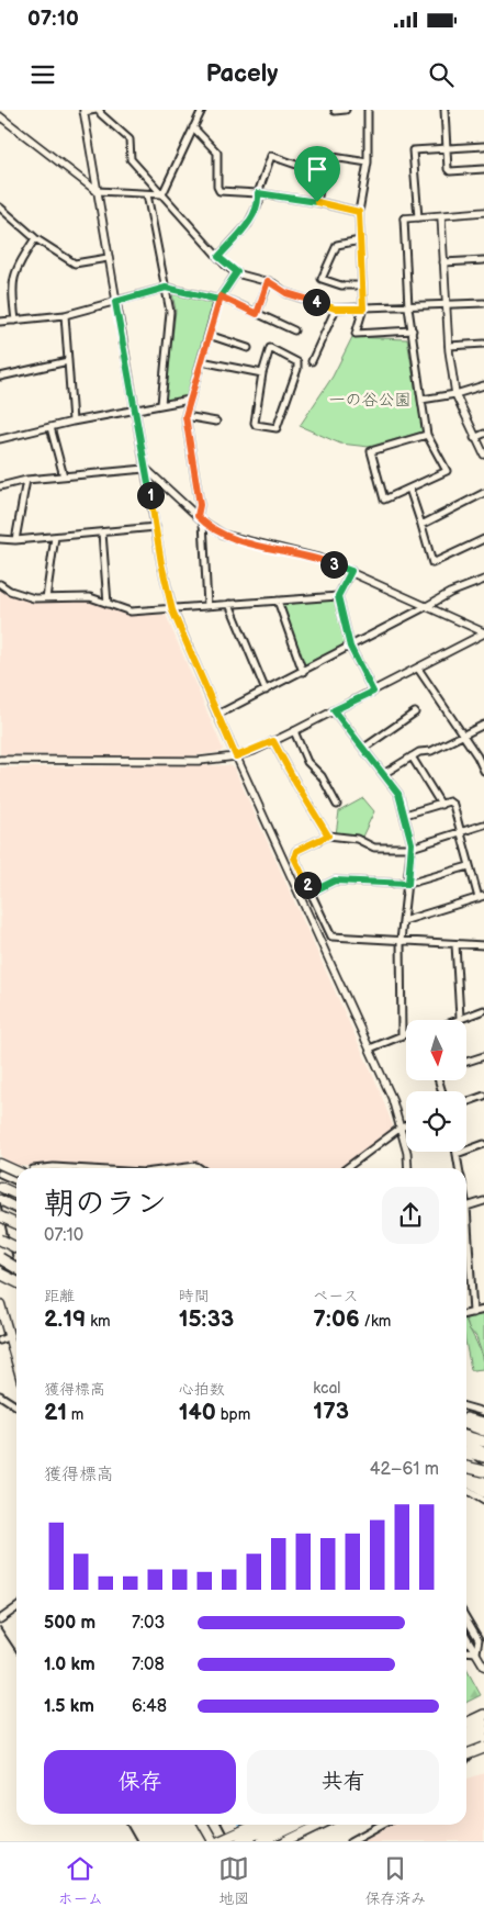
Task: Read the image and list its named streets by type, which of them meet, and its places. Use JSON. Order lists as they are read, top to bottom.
{
  "parks": ["一の谷公園"],
  "north": "bottom",
  "page": {
    "status": "07:10",
    "header": "Pacely",
    "pins": [
      "4",
      "1",
      "3",
      "2"
    ],
    "heading": ["朝のラン", "07:10"],
    "stats": [
      ["距離", "2.19 km"],
      ["時間", "15:33"],
      ["ペース", "7:06 /km"],
      ["獲得標高", "21 m"],
      ["心拍数", "140 bpm"],
      ["kcal", "173"]
    ],
    "chart": ["獲得標高", "42–61 m"],
    "list": [
      {
        "name": "500 m",
        "note": "7:03"
      },
      {
        "name": "1.0 km",
        "note": "7:08"
      },
      {
        "name": "1.5 km",
        "note": "6:48"
      }
    ],
    "buttons": ["保存", "共有"],
    "tabs": ["ホーム", "地図", "保存済み"]
  }
}
